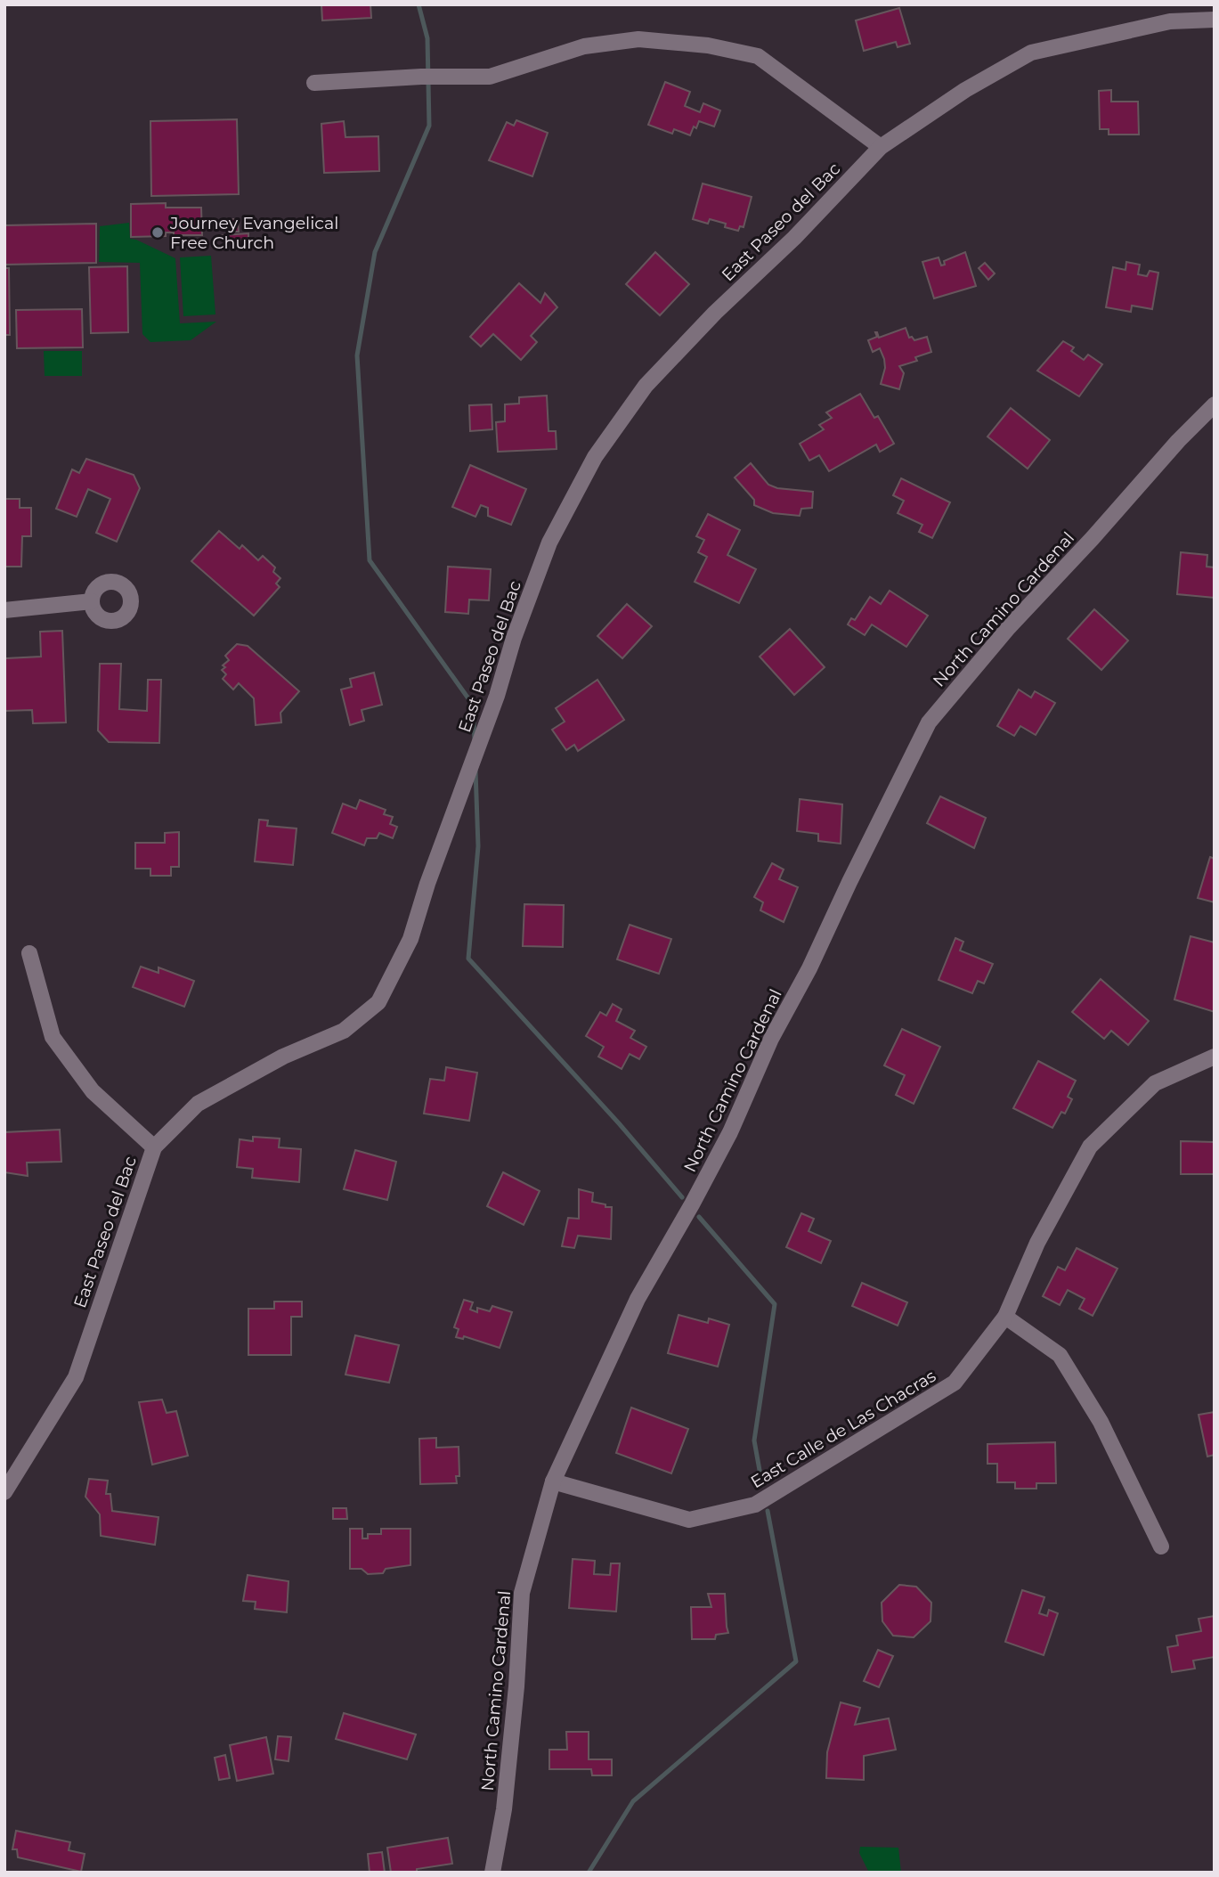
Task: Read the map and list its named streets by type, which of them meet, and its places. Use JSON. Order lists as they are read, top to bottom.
{
  "streets": {
    "street": ["East Paseo del Bac", "North Camino Cardenal", "East Calle de Las Chacras"]
  },
  "crossings": [
    ["North Camino Cardenal", "East Calle de Las Chacras"]
  ],
  "places": ["Journey Evangelical Free Church"]
}
